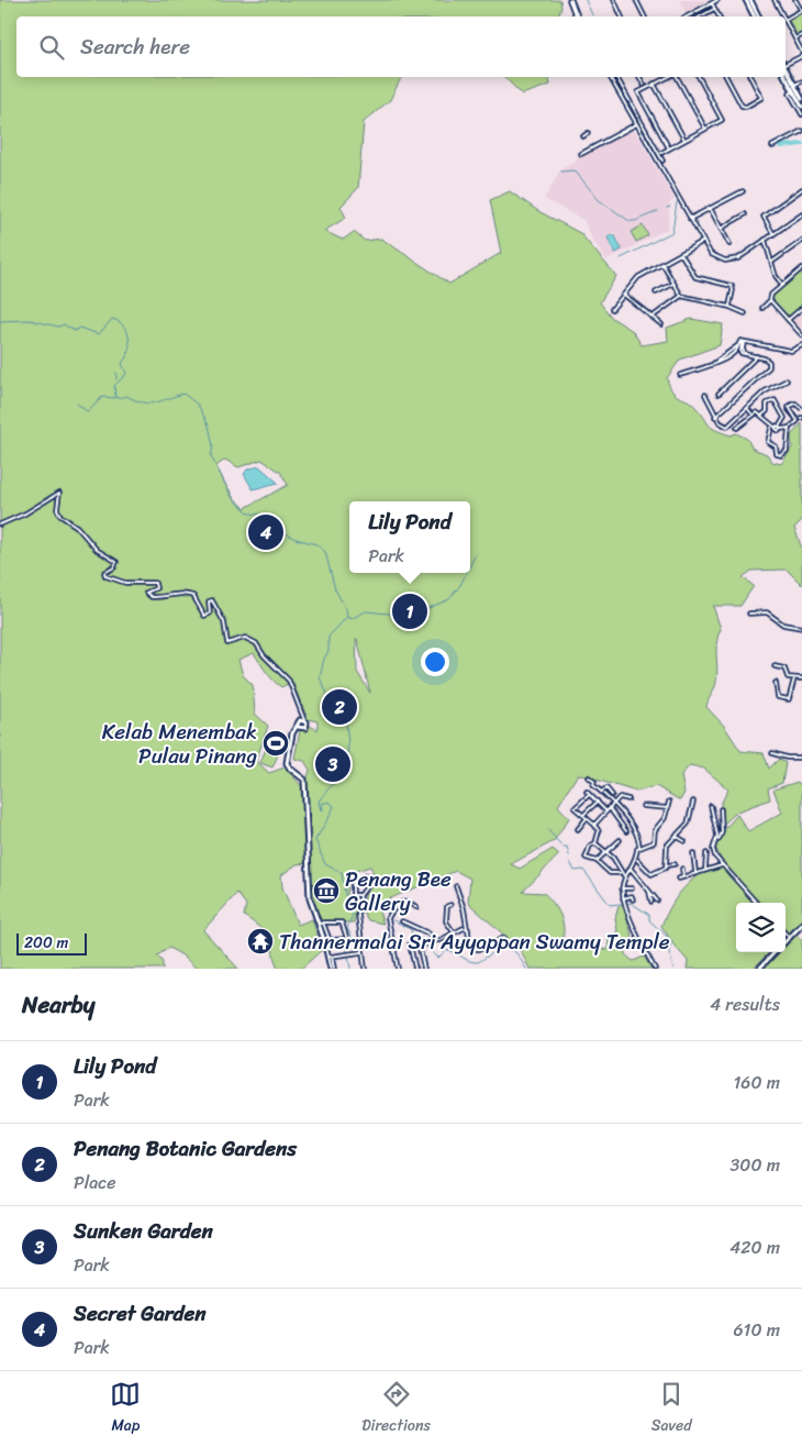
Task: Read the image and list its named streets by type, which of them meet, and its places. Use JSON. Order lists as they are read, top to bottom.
{
  "places": {
    "sports": ["Kelab Menembak Pulau Pinang"],
    "museum": ["Penang Bee Gallery"],
    "temple": ["Thannermalai Sri Ayyappan Swamy Temple"]
  },
  "scale_bar": "200 m",
  "page": {
    "search": "Search here",
    "popup": ["Lily Pond", "Park"],
    "pins": [
      "4",
      "1",
      "2",
      "3"
    ],
    "scale": "200 m",
    "heading": ["Nearby", "4 results"],
    "list": [
      {
        "mark": "1",
        "name": "Lily Pond",
        "note": "Park",
        "value": "160 m"
      },
      {
        "mark": "2",
        "name": "Penang Botanic Gardens",
        "note": "Place",
        "value": "300 m"
      },
      {
        "mark": "3",
        "name": "Sunken Garden",
        "note": "Park",
        "value": "420 m"
      },
      {
        "mark": "4",
        "name": "Secret Garden",
        "note": "Park",
        "value": "610 m"
      }
    ],
    "nav": ["Map", "Directions", "Saved"]
  }
}
